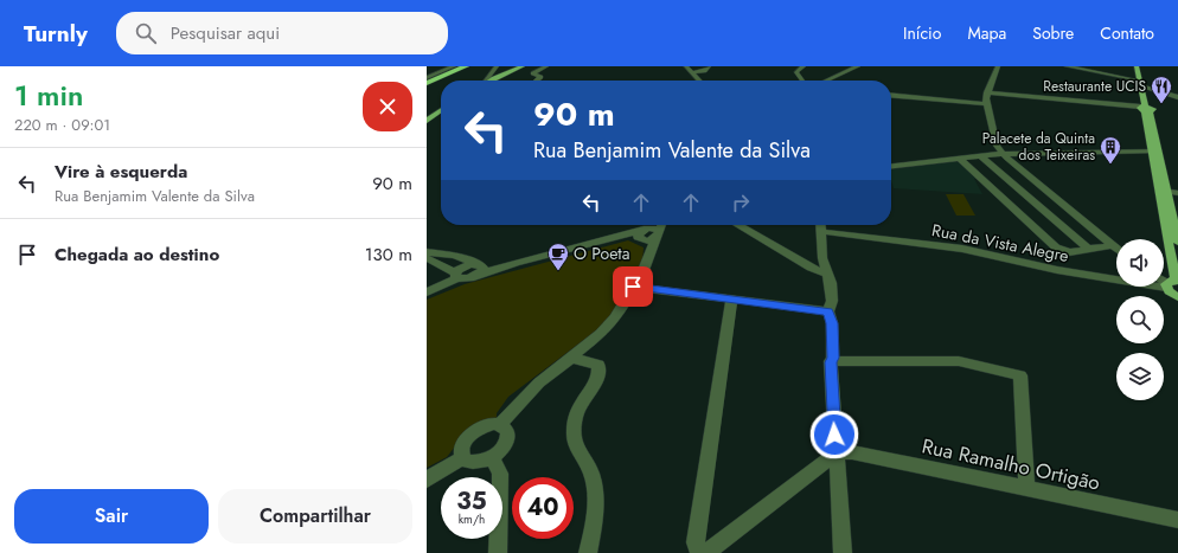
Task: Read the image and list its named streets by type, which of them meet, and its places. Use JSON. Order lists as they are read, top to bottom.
{
  "streets": {
    "street": ["Rua da Vista Alegre", "Rua Ramalho Ortigão"]
  },
  "places": {
    "restaurant": ["Restaurante UCIS"],
    "building": ["Palacete da Quinta dos Teixeiras"],
    "cafe": ["O Poeta"]
  },
  "page": {
    "header": "Turnly",
    "search": "Pesquisar aqui",
    "nav": [
      "Início",
      "Mapa",
      "Sobre",
      "Contato"
    ],
    "heading": ["1 min", "220 m · 09:01"],
    "turn": ["90 m", "Rua Benjamim Valente da Silva"],
    "list": [
      {
        "name": "Vire à esquerda",
        "note": "Rua Benjamim Valente da Silva",
        "value": "90 m"
      },
      {
        "name": "Chegada ao destino",
        "value": "130 m"
      }
    ],
    "speed": "35 km/h",
    "limit": "40",
    "buttons": ["Sair", "Compartilhar"]
  }
}
